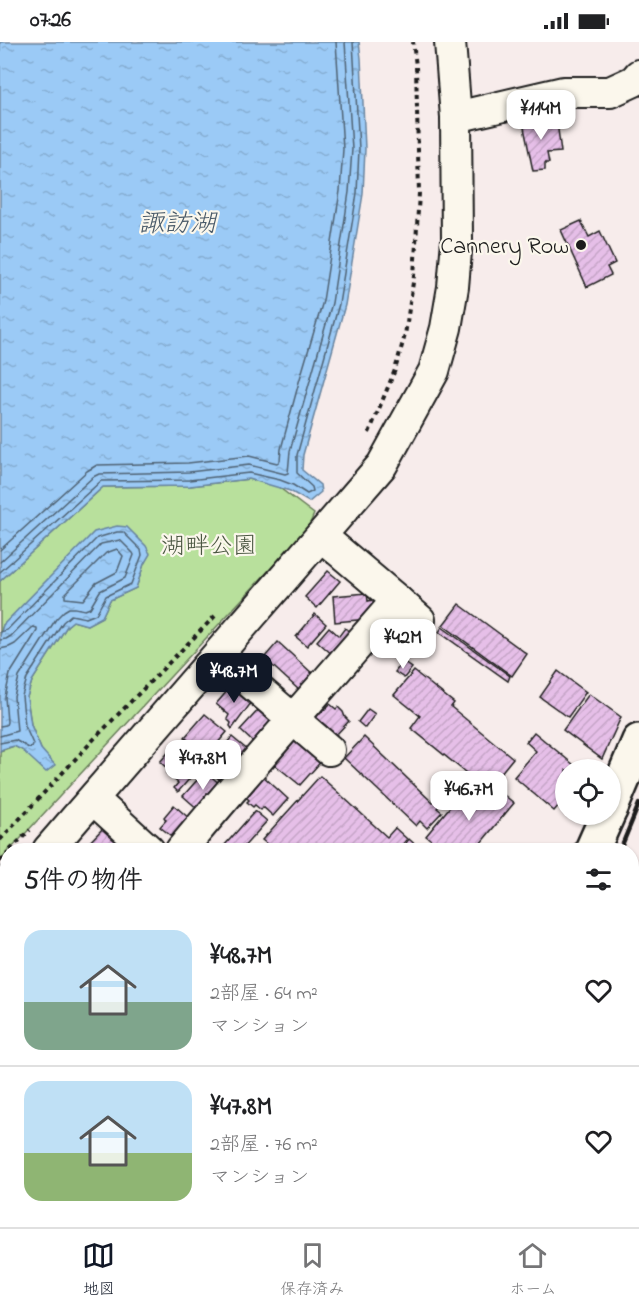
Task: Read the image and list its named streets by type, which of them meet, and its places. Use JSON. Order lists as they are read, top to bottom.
{
  "water": ["諏訪湖"],
  "parks": ["湖畔公園"],
  "places": ["Cannery Row"],
  "page": {
    "status": "07:26",
    "price": [
      "¥114M",
      "¥42M",
      "¥48.7M",
      "¥47.8M",
      "¥46.7M"
    ],
    "heading": "5件の物件",
    "list": [
      {
        "name": "¥48.7M",
        "note": "2部屋 · 64 m² · マンション"
      },
      {
        "name": "¥47.8M",
        "note": "2部屋 · 76 m² · マンション"
      }
    ],
    "tabs": ["地図", "保存済み", "ホーム"]
  }
}
